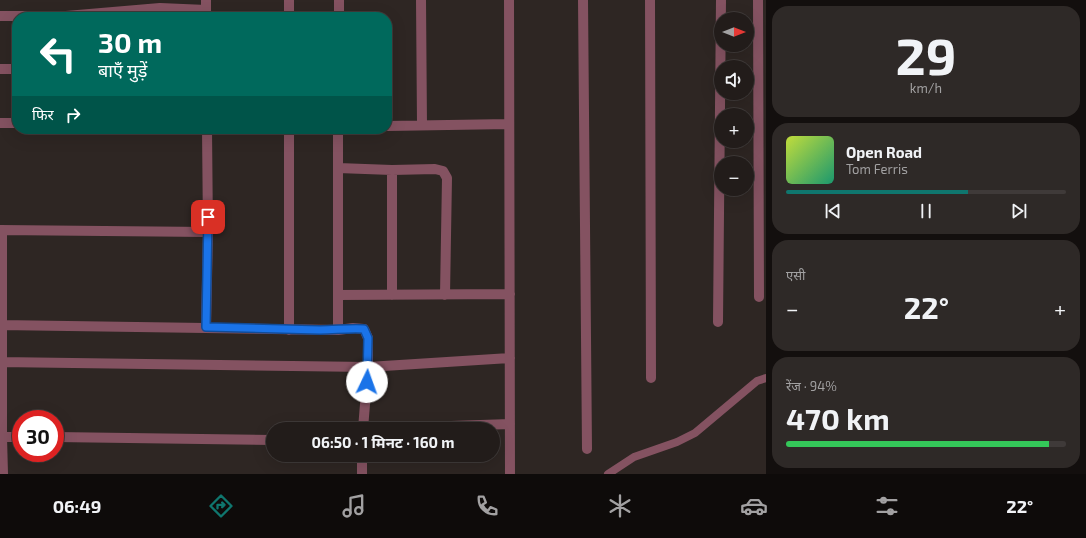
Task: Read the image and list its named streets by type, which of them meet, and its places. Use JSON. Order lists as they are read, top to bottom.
{
  "north": "right",
  "page": {
    "tile": [
      ["29", "km/h"],
      "एसी",
      ["रेंज · 94%", "470 km"]
    ],
    "map_buttons": ["+", "−"],
    "turn": ["30 m", "बाएँ मुड़ें"],
    "then": "फिर",
    "song": ["Open Road", "Tom Ferris"],
    "heat": ["−", "22°", "+"],
    "limit": "30",
    "trip": "06:50 · 1 मिनट · 160 m",
    "tabs": ["06:49", "22°"]
  }
}
